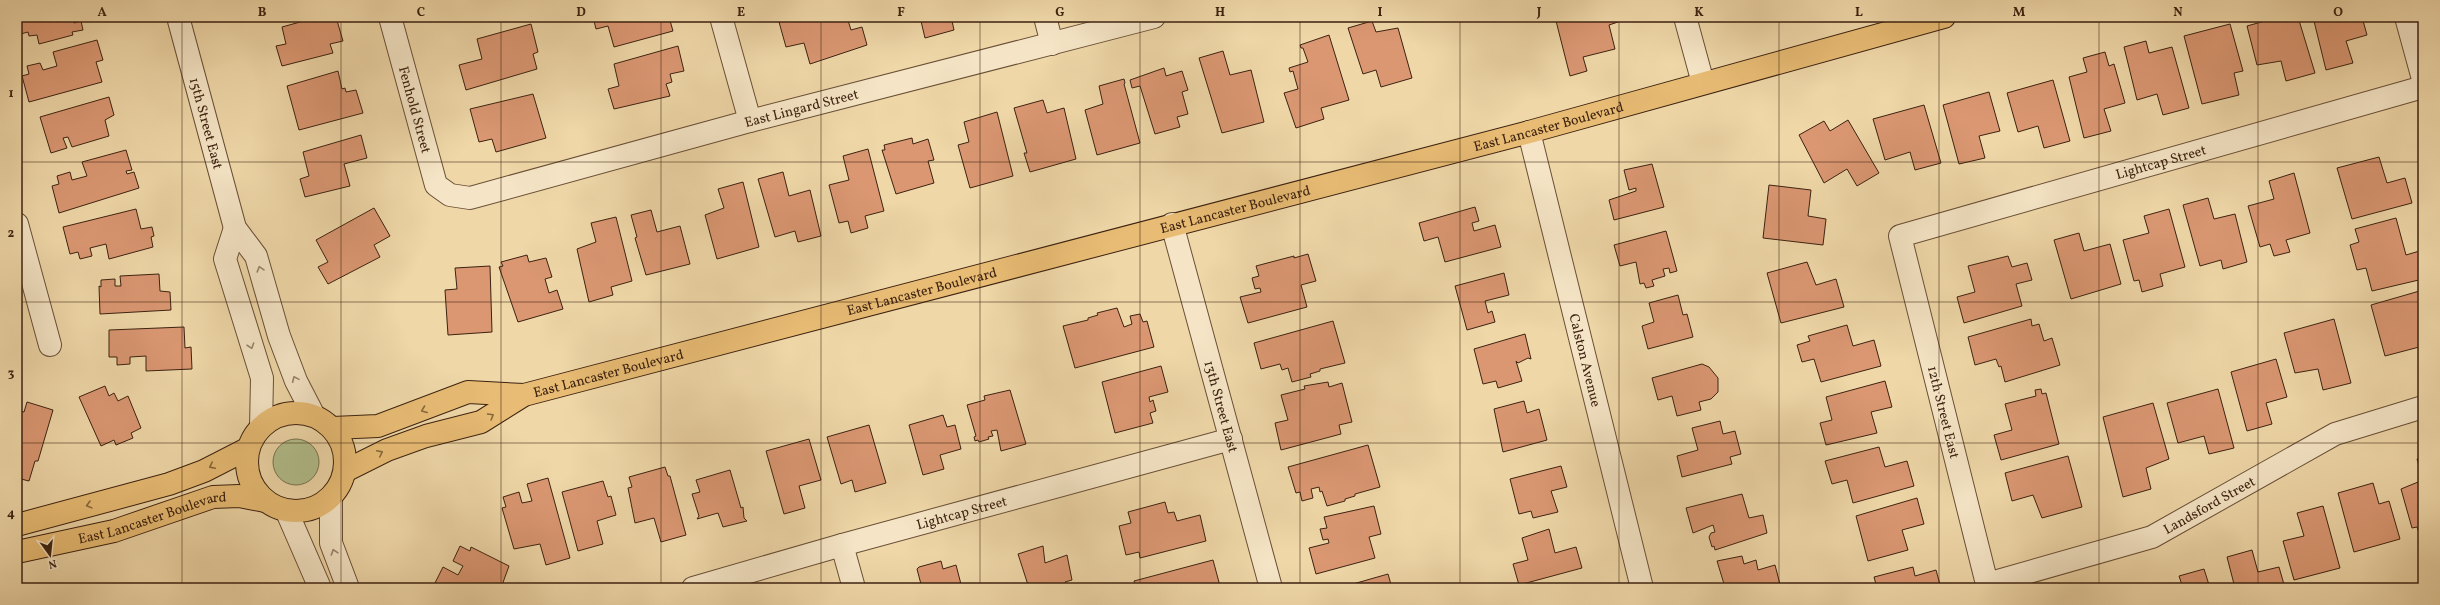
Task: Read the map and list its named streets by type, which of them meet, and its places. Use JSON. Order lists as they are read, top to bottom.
{
  "streets": {
    "main road": ["East Lancaster Boulevard"],
    "street": [
      "East Lingard Street",
      "Fenhold Street",
      "15th Street East",
      "Lightcap Street",
      "Calston Avenue",
      "13th Street East",
      "12th Street East",
      "Landsford Street"
    ]
  },
  "crossings": [
    ["East Lingard Street", "Fenhold Street"],
    ["15th Street East", "East Lancaster Boulevard"],
    ["East Lancaster Boulevard", "Calston Avenue"],
    ["East Lancaster Boulevard", "13th Street East"],
    ["Lightcap Street", "13th Street East"],
    ["Lightcap Street", "12th Street East"],
    ["12th Street East", "Landsford Street"]
  ],
  "north": "bottom",
  "grid": {
    "columns": [
      "A",
      "B",
      "C",
      "D",
      "E",
      "F",
      "G",
      "H",
      "I",
      "J",
      "K",
      "L",
      "M",
      "N",
      "O"
    ],
    "rows": [
      "1",
      "2",
      "3",
      "4"
    ]
  }
}
